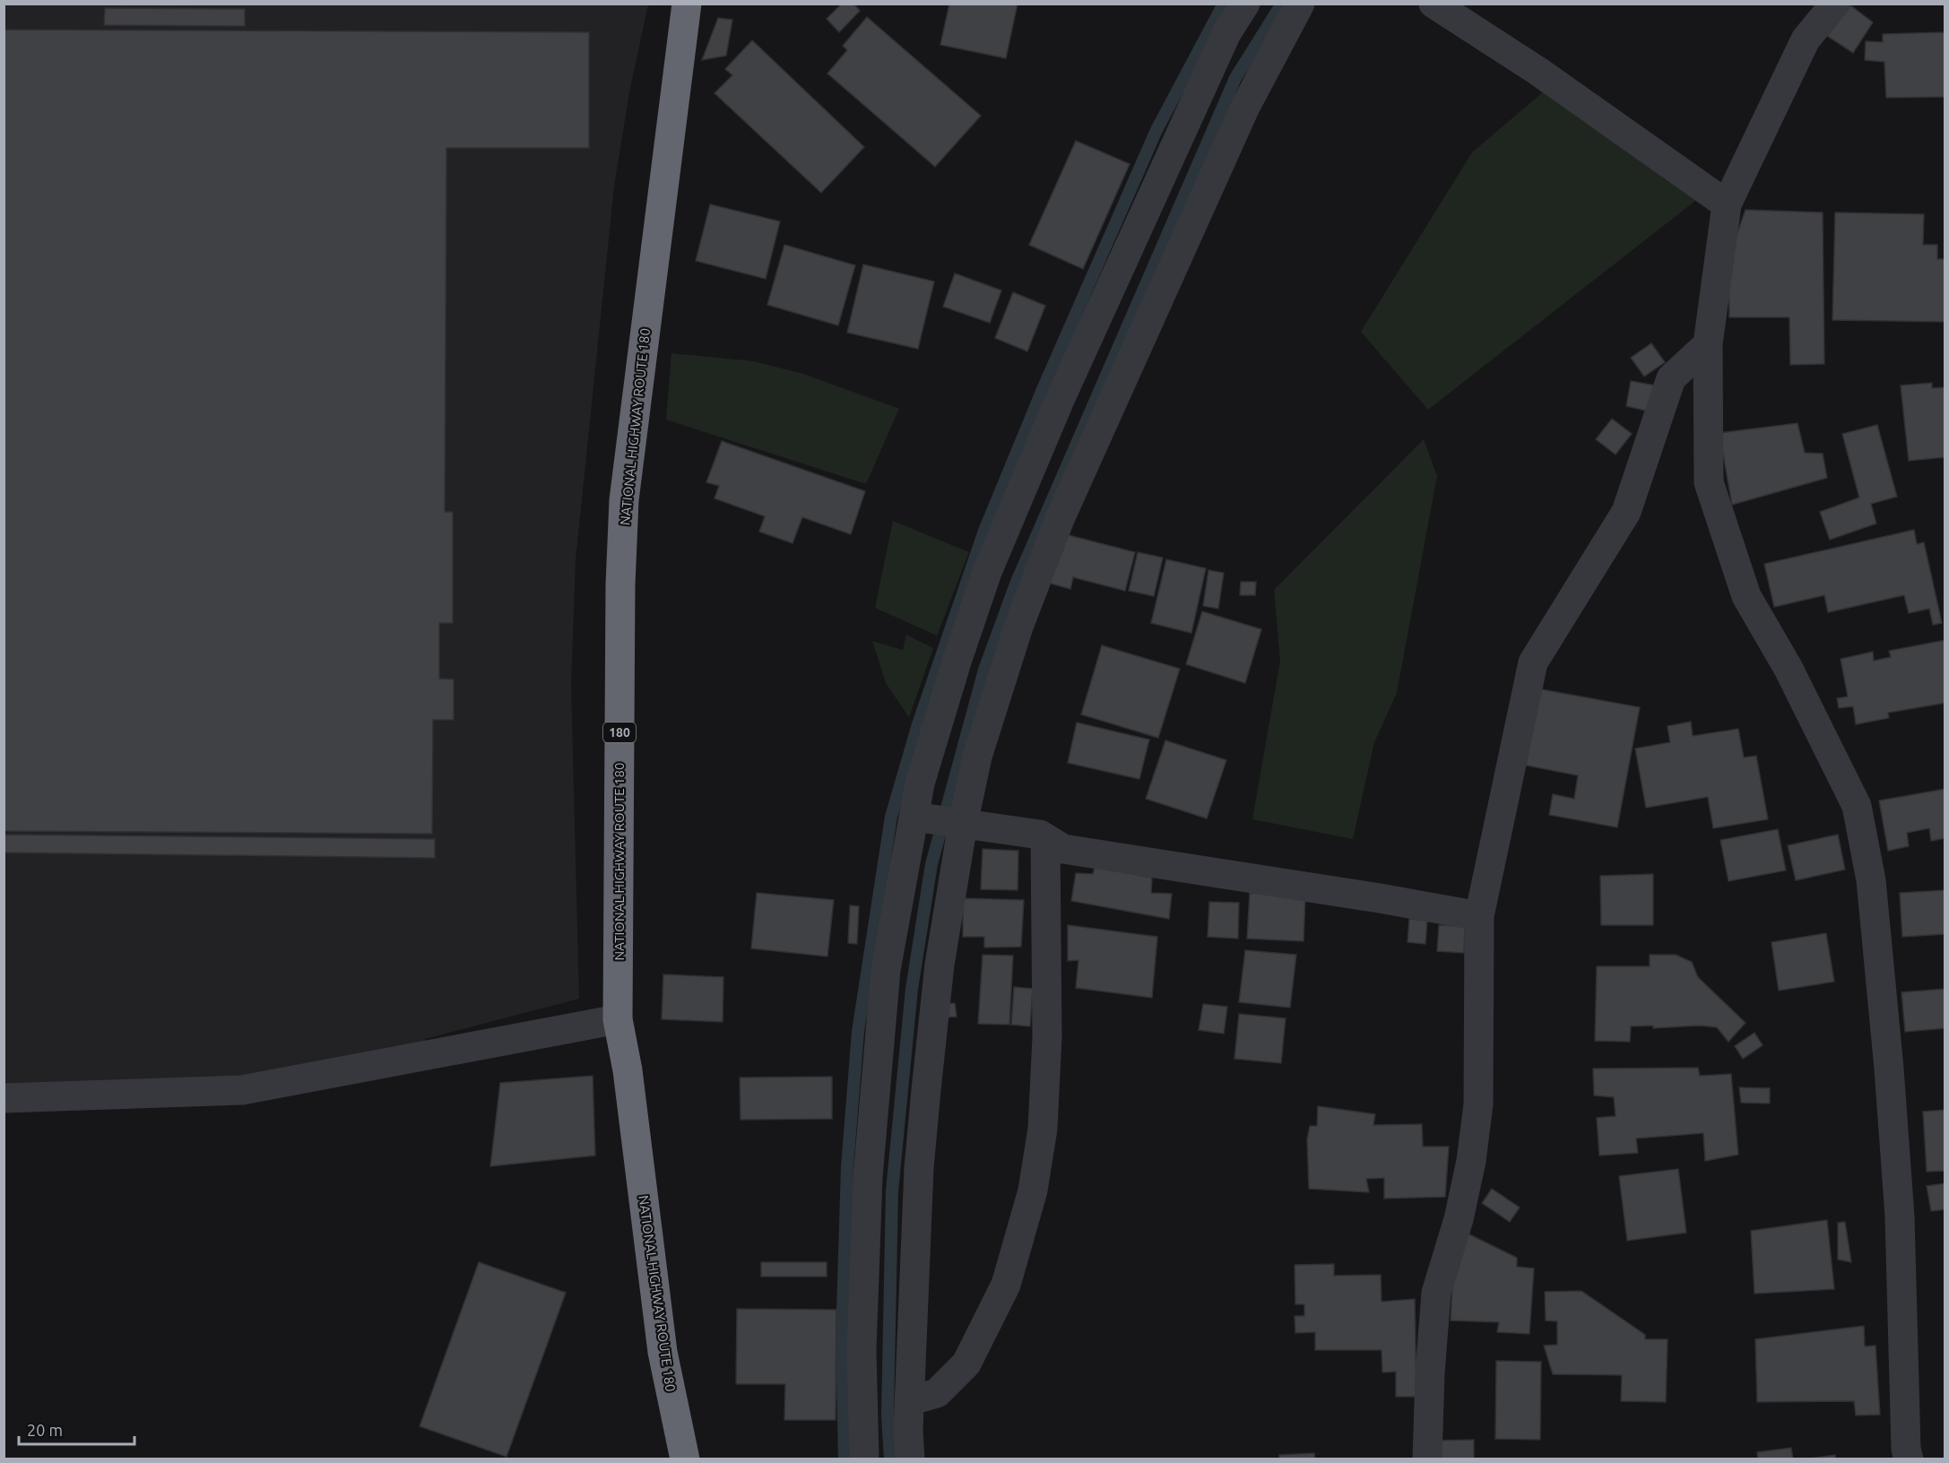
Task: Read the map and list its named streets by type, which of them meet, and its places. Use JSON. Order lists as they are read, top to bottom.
{
  "streets": {
    "highway": ["NATIONAL HIGHWAY ROUTE 180", "180"]
  },
  "scale_bar": "20 m"
}
